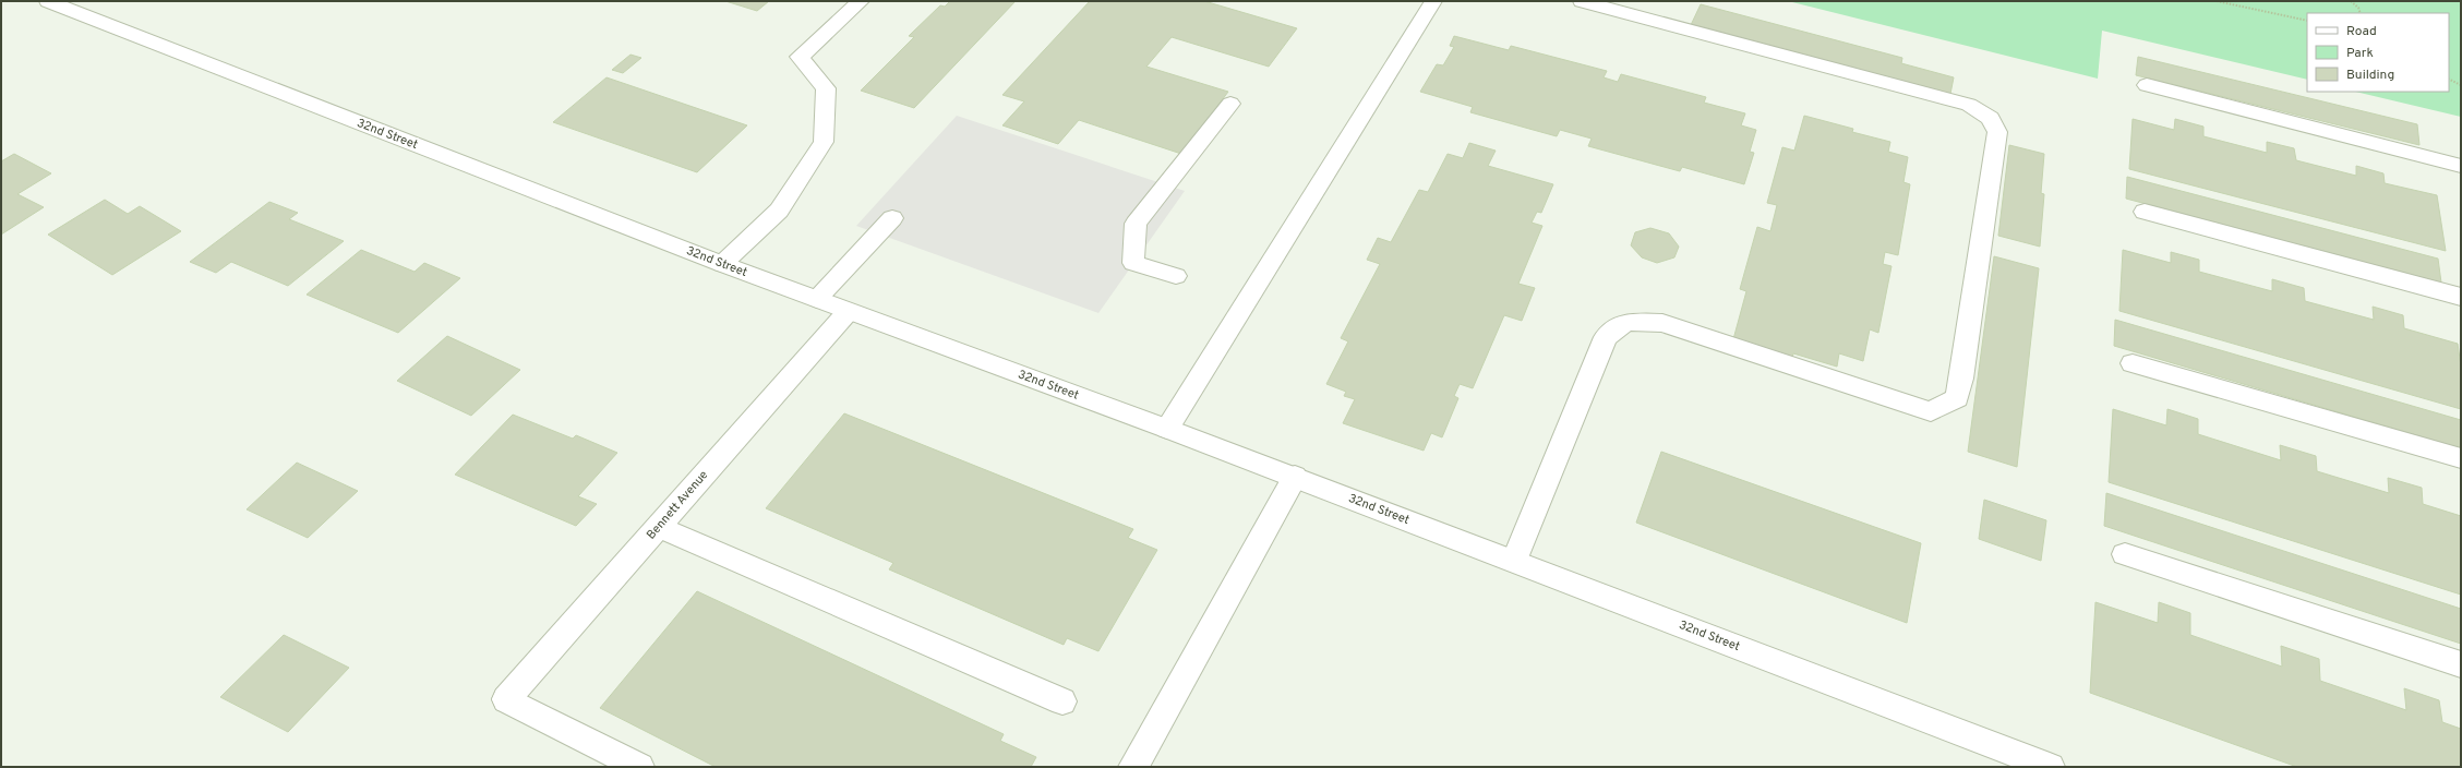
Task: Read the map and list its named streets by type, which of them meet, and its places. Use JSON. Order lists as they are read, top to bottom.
{
  "streets": {
    "street": ["32nd Street", "Bennett Avenue"]
  },
  "crossings": [
    ["32nd Street", "Bennett Avenue"]
  ],
  "legend": ["Road", "Park", "Building"]
}
